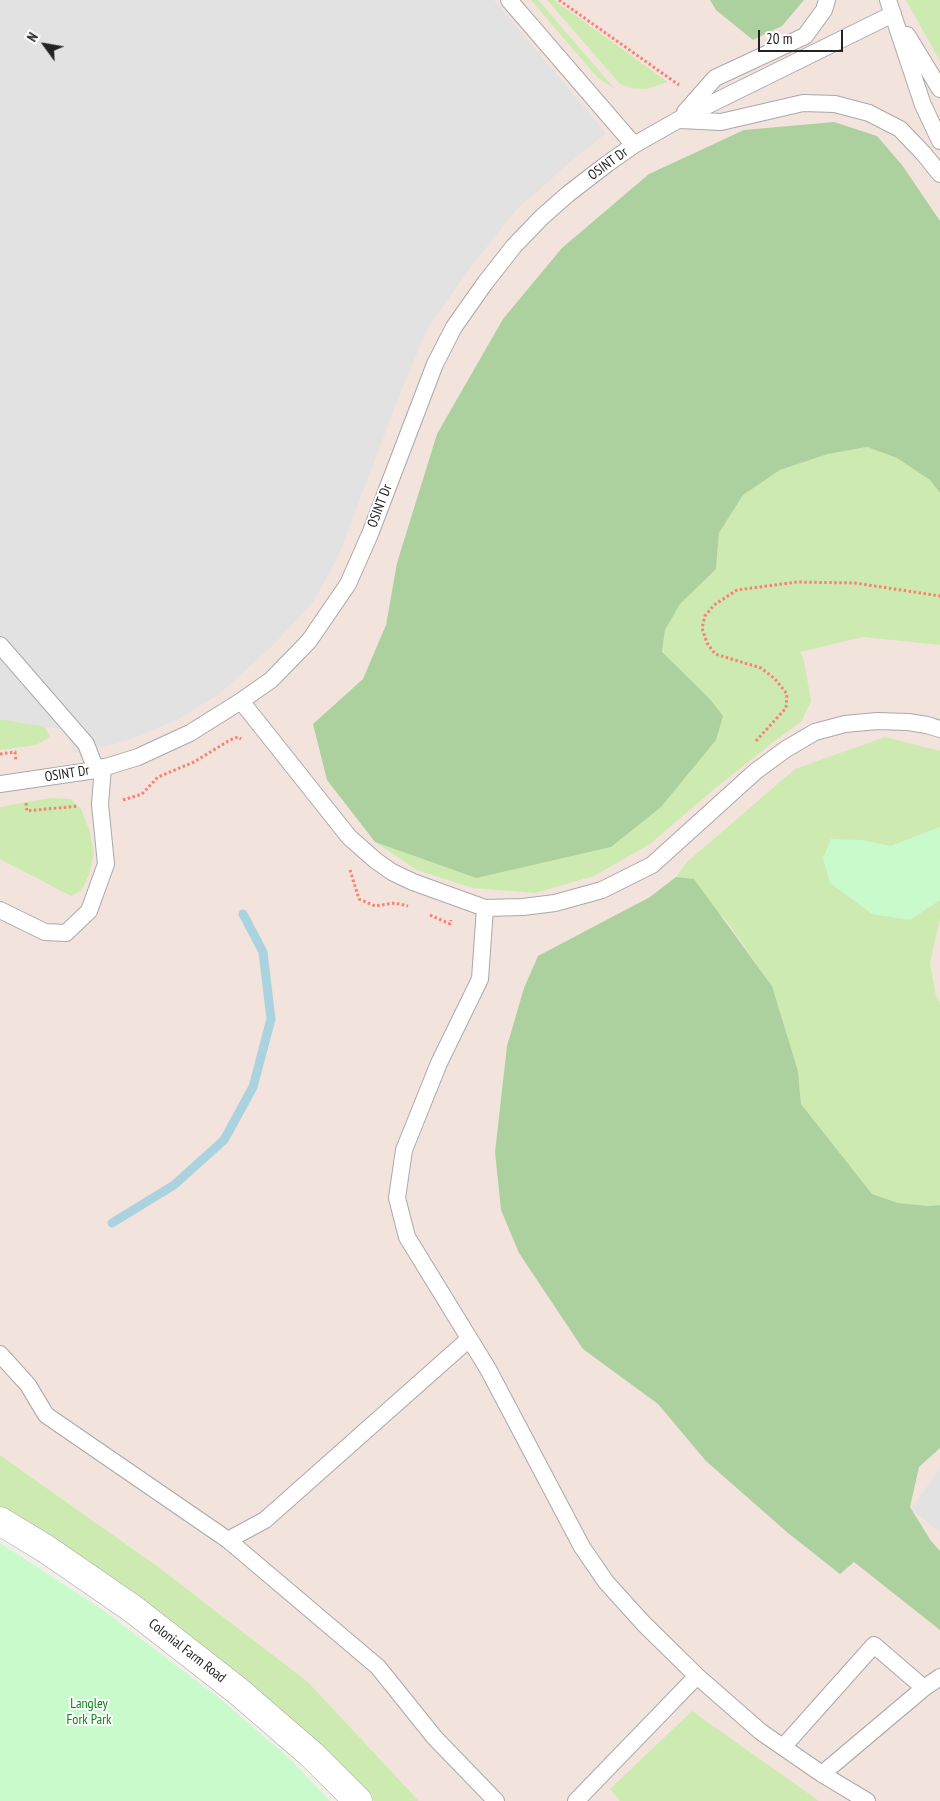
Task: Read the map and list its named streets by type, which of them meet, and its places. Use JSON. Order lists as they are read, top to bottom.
{
  "streets": {
    "street": ["Colonial Farm Road"],
    "lane": ["OSINT Dr"]
  },
  "parks": ["Langley Fork Park"],
  "scale_bar": "20 m",
  "north": "top left"
}
